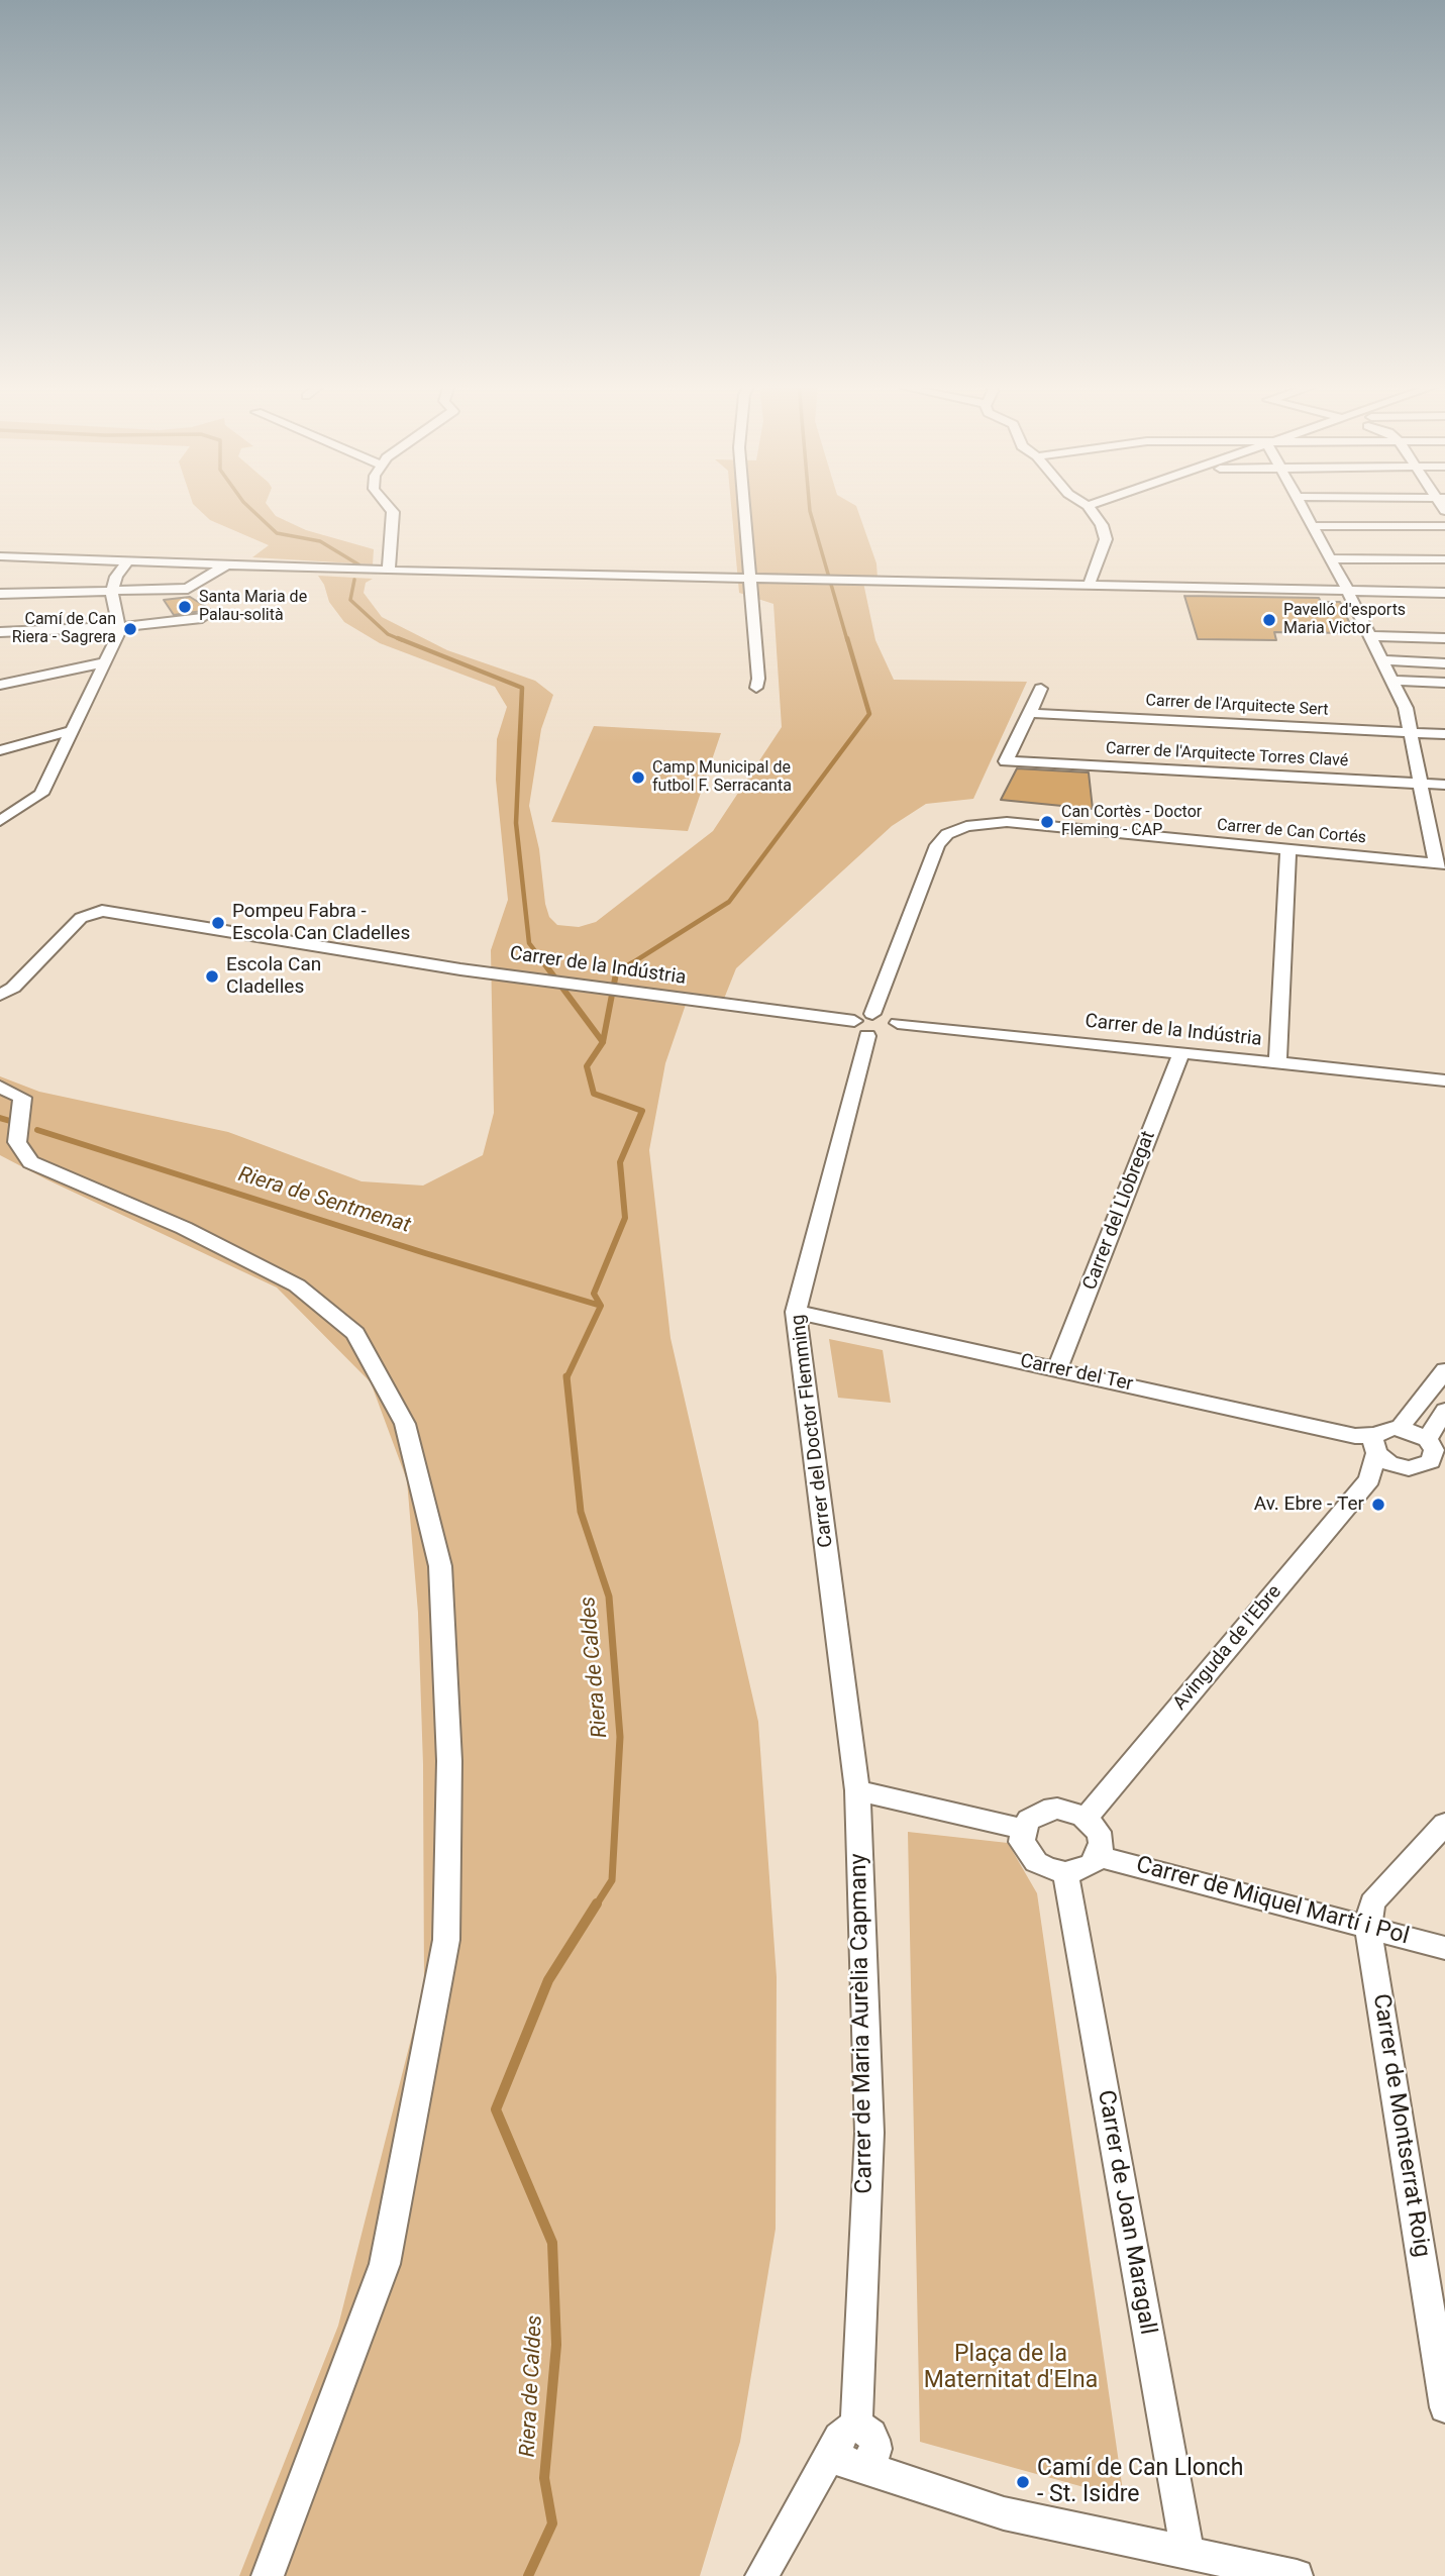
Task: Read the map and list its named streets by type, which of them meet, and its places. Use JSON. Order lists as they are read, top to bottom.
{
  "streets": {
    "street": [
      "Carrer de l'Arquitecte Sert",
      "Carrer de l'Arquitecte Torres Clavé",
      "Carrer de Can Cortés",
      "Carrer de la Indústria",
      "Carrer del Llobregat",
      "Carrer del Ter",
      "Carrer del Doctor Flemming",
      "Avinguda de l'Ebre",
      "Carrer de Miquel Martí i Pol",
      "Carrer de Maria Aurèlia Capmany",
      "Carrer de Montserrat Roig",
      "Carrer de Joan Maragall"
    ]
  },
  "crossings": [
    ["Carrer de l'Arquitecte Sert", "Carrer de l'Arquitecte Torres Clavé"],
    ["Carrer de la Indústria", "Carrer del Llobregat"],
    ["Carrer de la Indústria", "Carrer del Doctor Flemming"],
    ["Carrer del Llobregat", "Carrer del Ter"],
    ["Carrer del Ter", "Carrer del Doctor Flemming"],
    ["Carrer del Ter", "Avinguda de l'Ebre"],
    ["Carrer del Doctor Flemming", "Carrer de Maria Aurèlia Capmany"],
    ["Avinguda de l'Ebre", "Carrer de Miquel Martí i Pol"],
    ["Avinguda de l'Ebre", "Carrer de Joan Maragall"],
    ["Carrer de Miquel Martí i Pol", "Carrer de Montserrat Roig"],
    ["Carrer de Miquel Martí i Pol", "Carrer de Joan Maragall"]
  ],
  "water": ["Riera de Sentmenat", "Riera de Caldes"],
  "parks": ["Plaça de la Maternitat d'Elna"],
  "places": [
    "Santa Maria de Palau-solità",
    "Pavelló d'esports Maria Victor",
    "Camí de Can Riera - Sagrera",
    "Camp Municipal de futbol F. Serracanta",
    "Can Cortès - Doctor Fleming - CAP",
    "Pompeu Fabra - Escola Can Cladelles",
    "Escola Can Cladelles",
    "Av. Ebre - Ter",
    "Camí de Can Llonch - St. Isidre"
  ]
}
